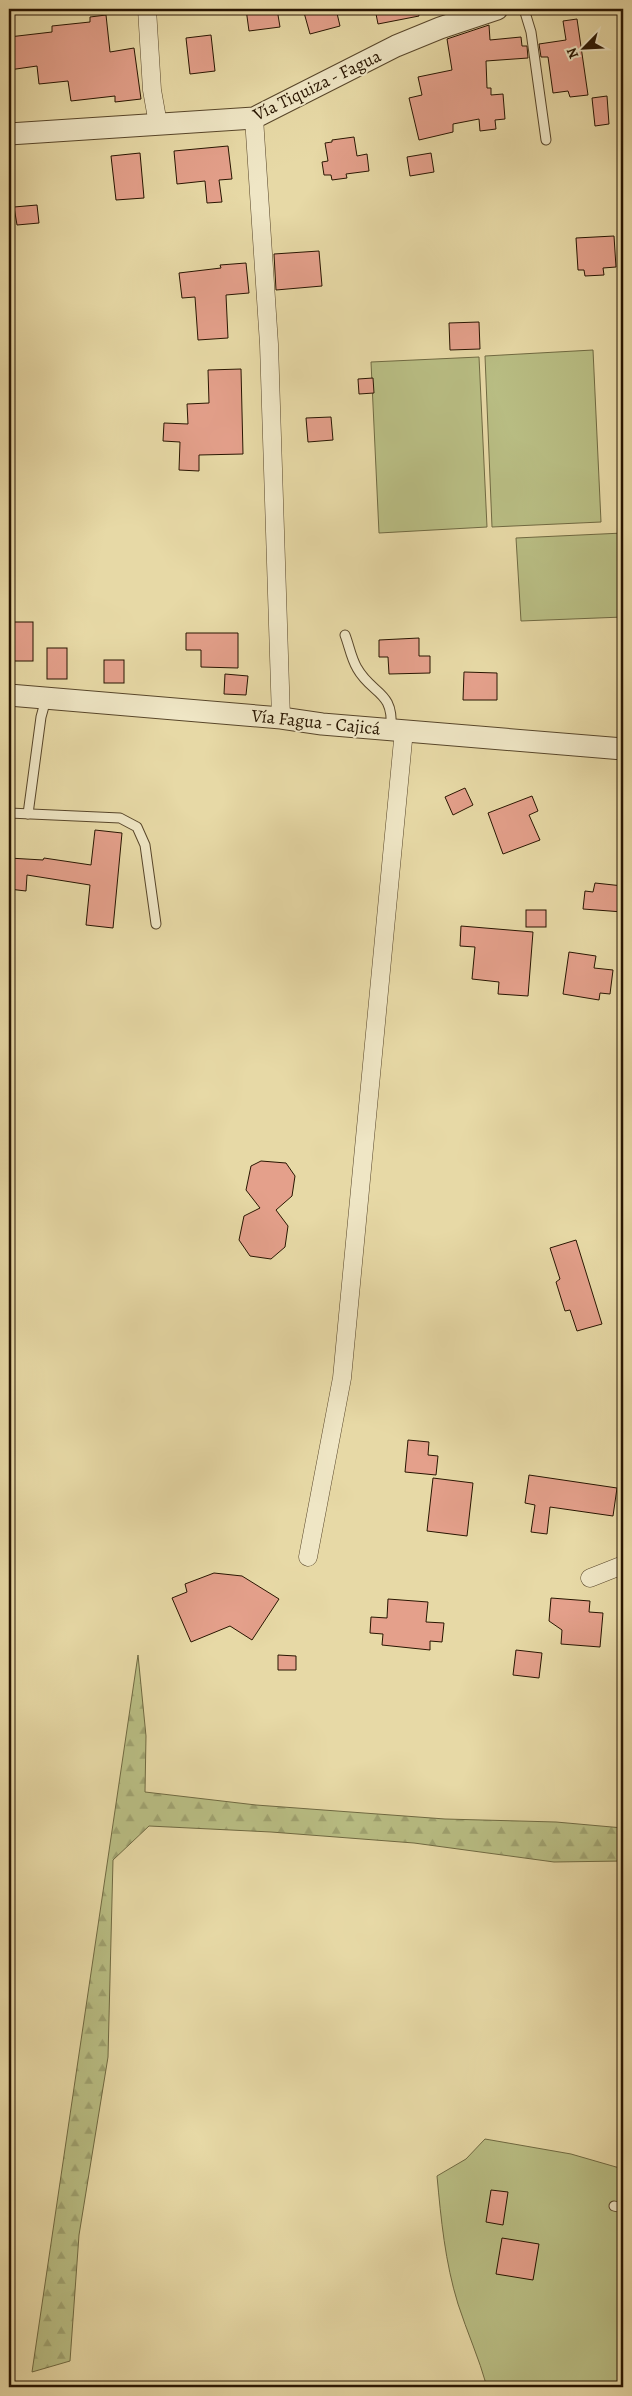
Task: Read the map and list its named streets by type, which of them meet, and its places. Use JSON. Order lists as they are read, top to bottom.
{
  "streets": {
    "street": ["Vía Tiquiza - Fagua", "Vía Fagua - Cajicá"]
  },
  "north": "bottom left"
}
